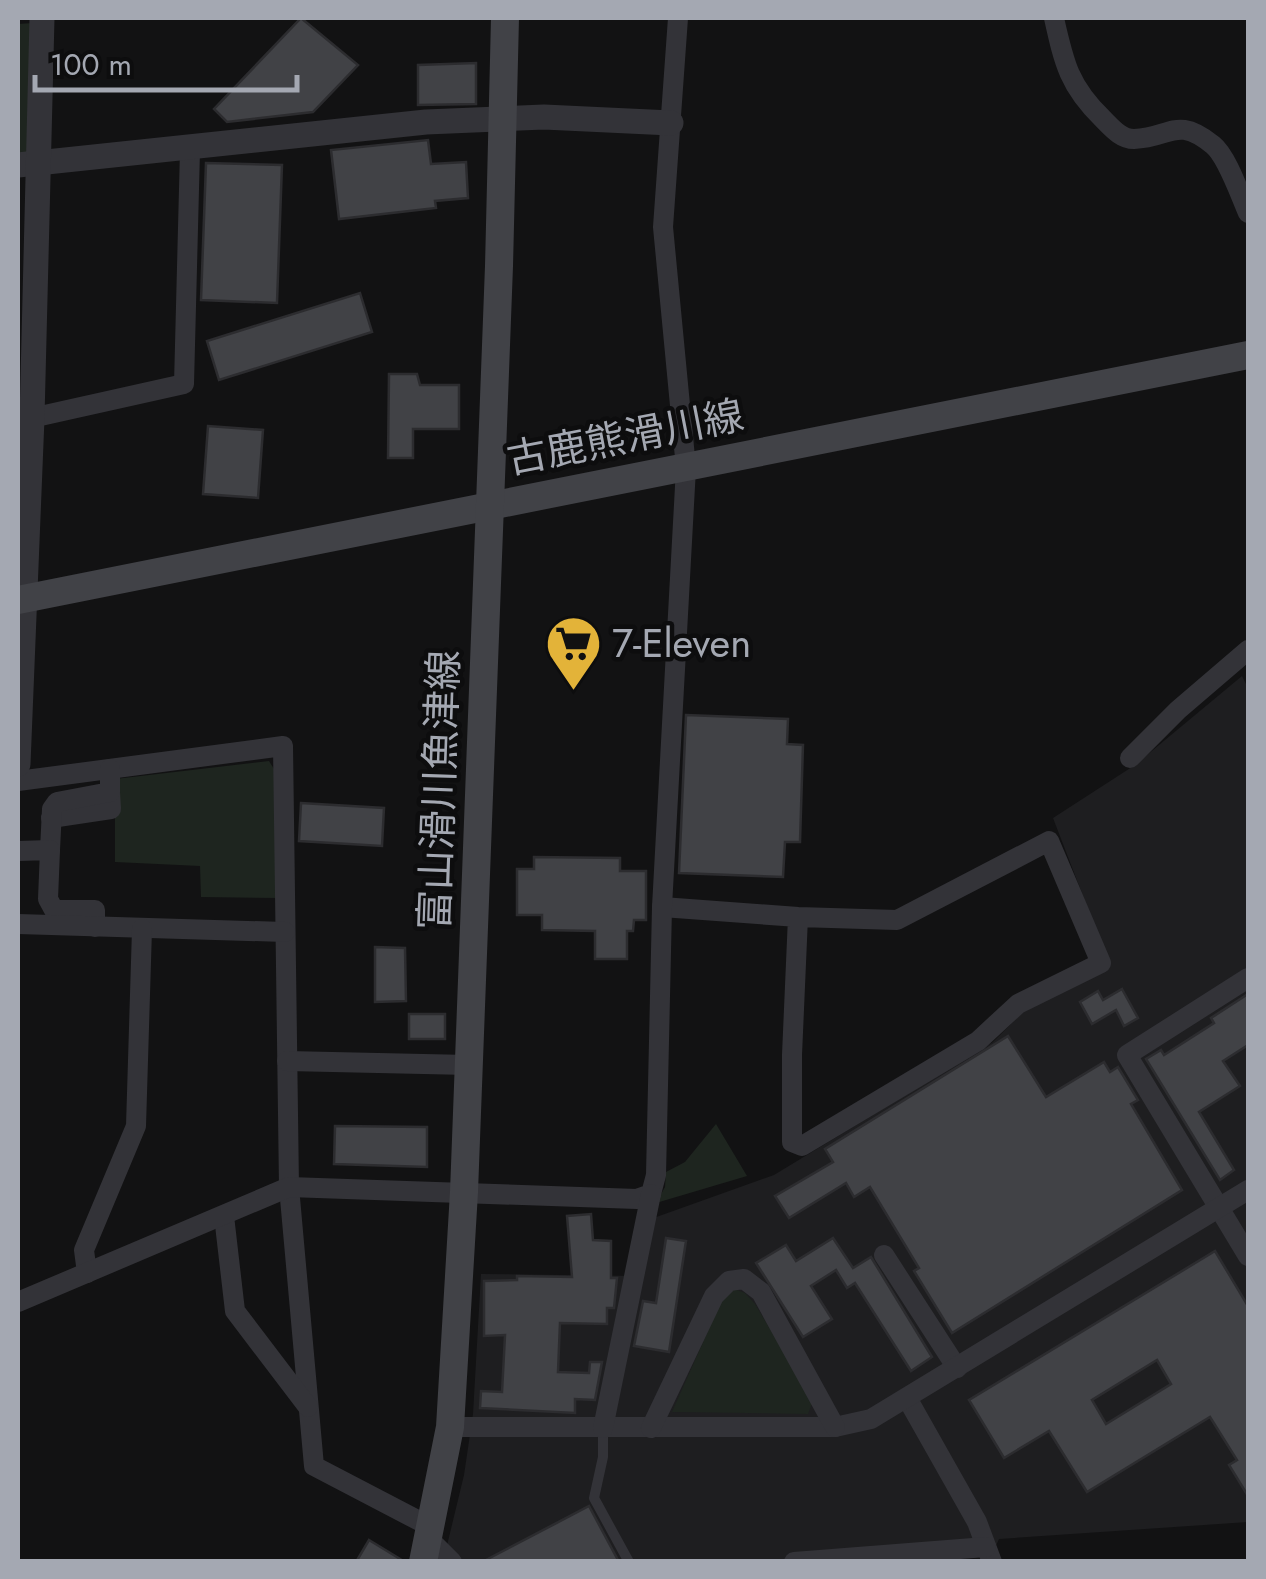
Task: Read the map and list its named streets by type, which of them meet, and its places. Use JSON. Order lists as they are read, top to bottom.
{
  "streets": {
    "main road": ["古鹿熊滑川線", "富山滑川魚津線"]
  },
  "crossings": [
    ["古鹿熊滑川線", "富山滑川魚津線"]
  ],
  "places": {
    "supermarket": ["7-Eleven"]
  },
  "scale_bar": "100 m"
}
